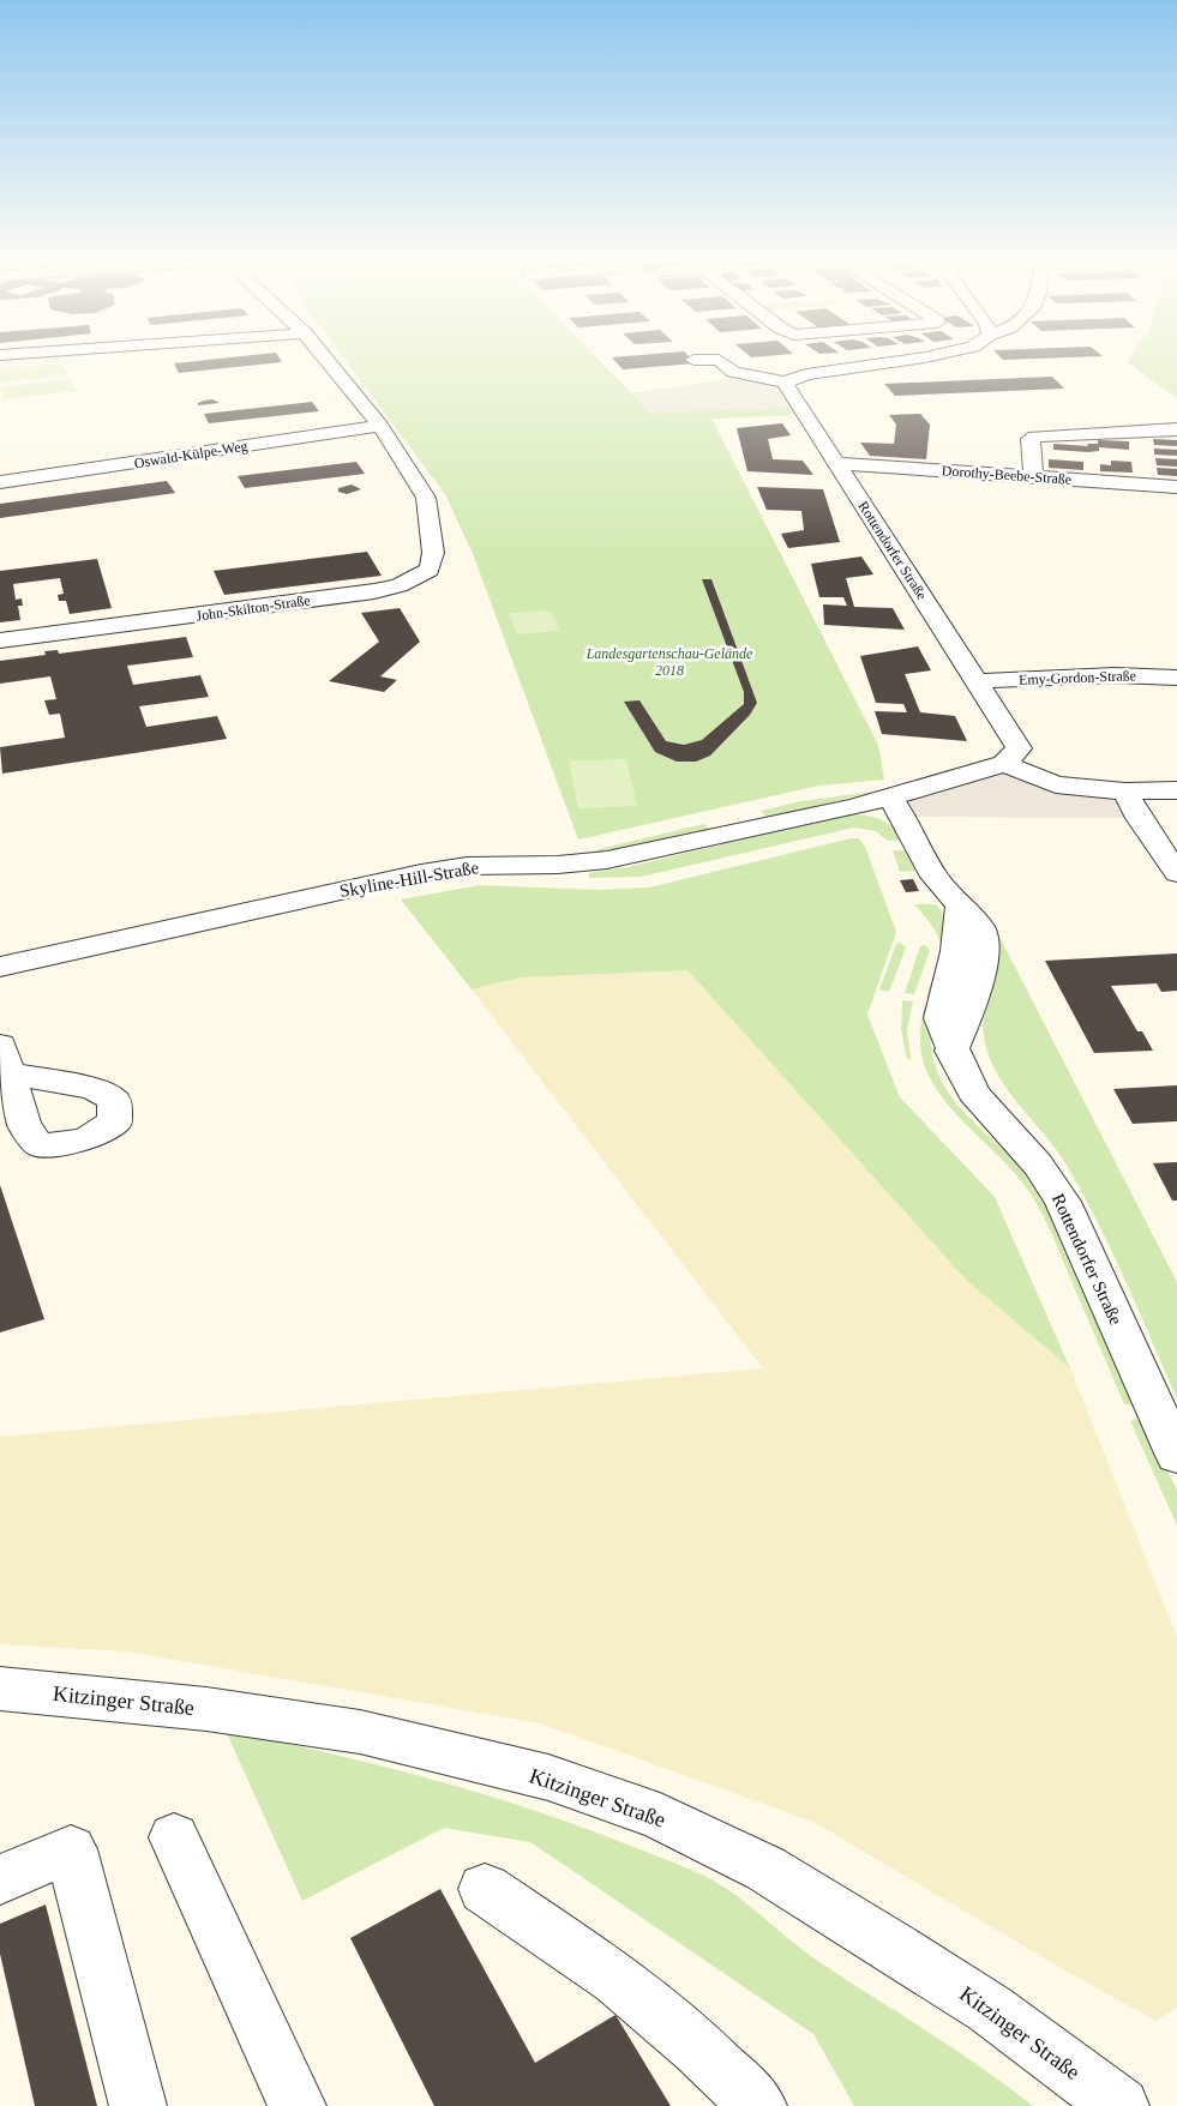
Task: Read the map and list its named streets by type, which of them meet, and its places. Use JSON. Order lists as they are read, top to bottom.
{
  "streets": {
    "street": [
      "Oswald-Külpe-Weg",
      "Dorothy-Beebe-Straße",
      "Rottendorfer Straße",
      "John-Skilton-Straße",
      "Emy-Gordon-Straße",
      "Skyline-Hill-Straße",
      "Kitzinger Straße"
    ]
  },
  "crossings": [
    ["Oswald-Külpe-Weg", "John-Skilton-Straße"],
    ["Dorothy-Beebe-Straße", "Rottendorfer Straße"],
    ["Rottendorfer Straße", "Emy-Gordon-Straße"],
    ["Rottendorfer Straße", "Skyline-Hill-Straße"]
  ],
  "parks": ["Landesgartenschau-Gelände 2018"]
}
